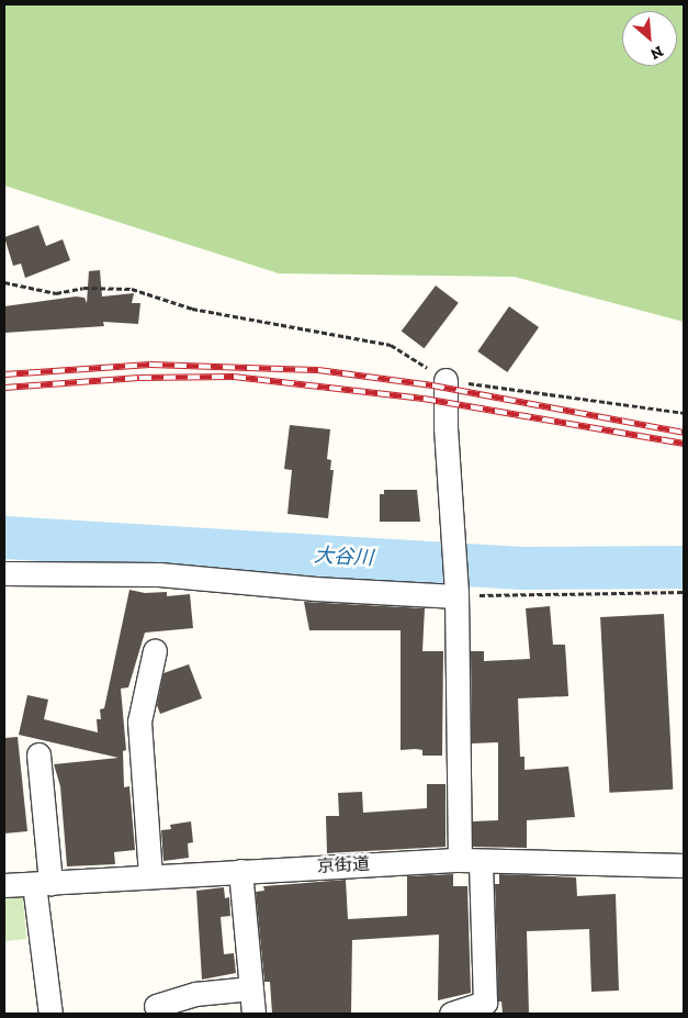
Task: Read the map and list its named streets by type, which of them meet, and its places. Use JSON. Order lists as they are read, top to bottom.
{
  "streets": {
    "street": ["京街道"]
  },
  "water": ["大谷川"],
  "north": "bottom right"
}
